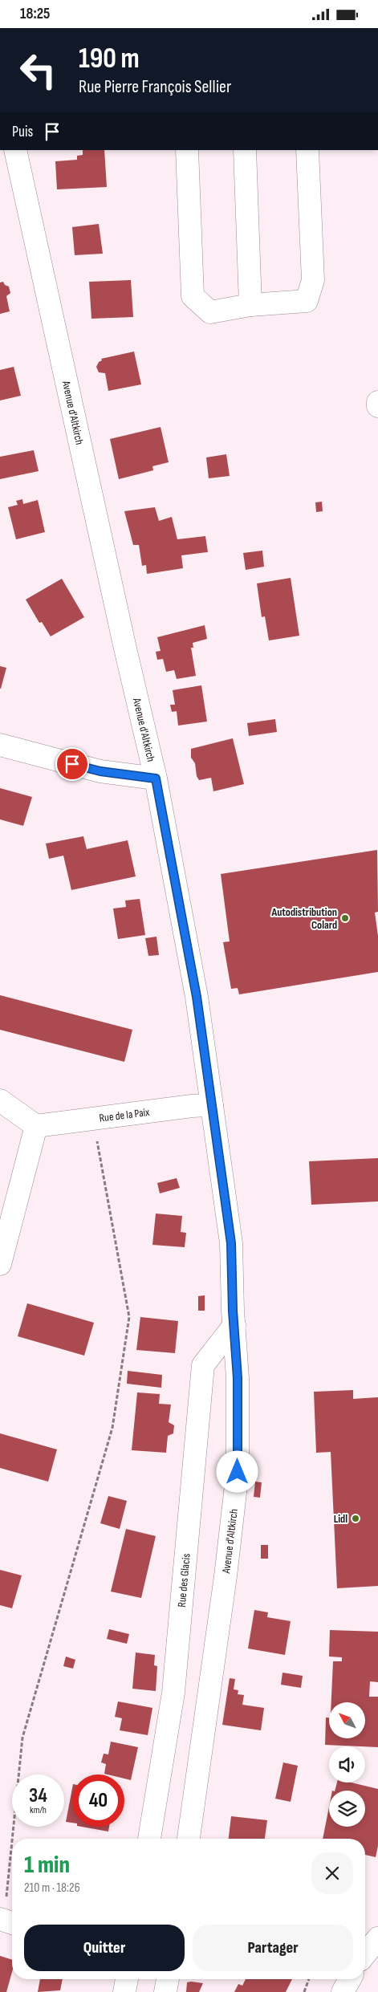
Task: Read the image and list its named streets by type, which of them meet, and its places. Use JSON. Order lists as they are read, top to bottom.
{
  "streets": {
    "street": ["Avenue d'Altkirch", "Rue de la Paix", "Rue des Glacis"]
  },
  "crossings": [
    ["Avenue d'Altkirch", "Rue de la Paix"],
    ["Avenue d'Altkirch", "Rue des Glacis"]
  ],
  "places": ["Autodistribution Colard", "Lidl"],
  "north": "top left",
  "page": {
    "status": "18:25",
    "turn": ["190 m", "Rue Pierre François Sellier"],
    "then": "Puis",
    "speed": "34 km/h",
    "limit": "40",
    "heading": ["1 min", "210 m · 18:26"],
    "buttons": ["Quitter", "Partager"]
  }
}
